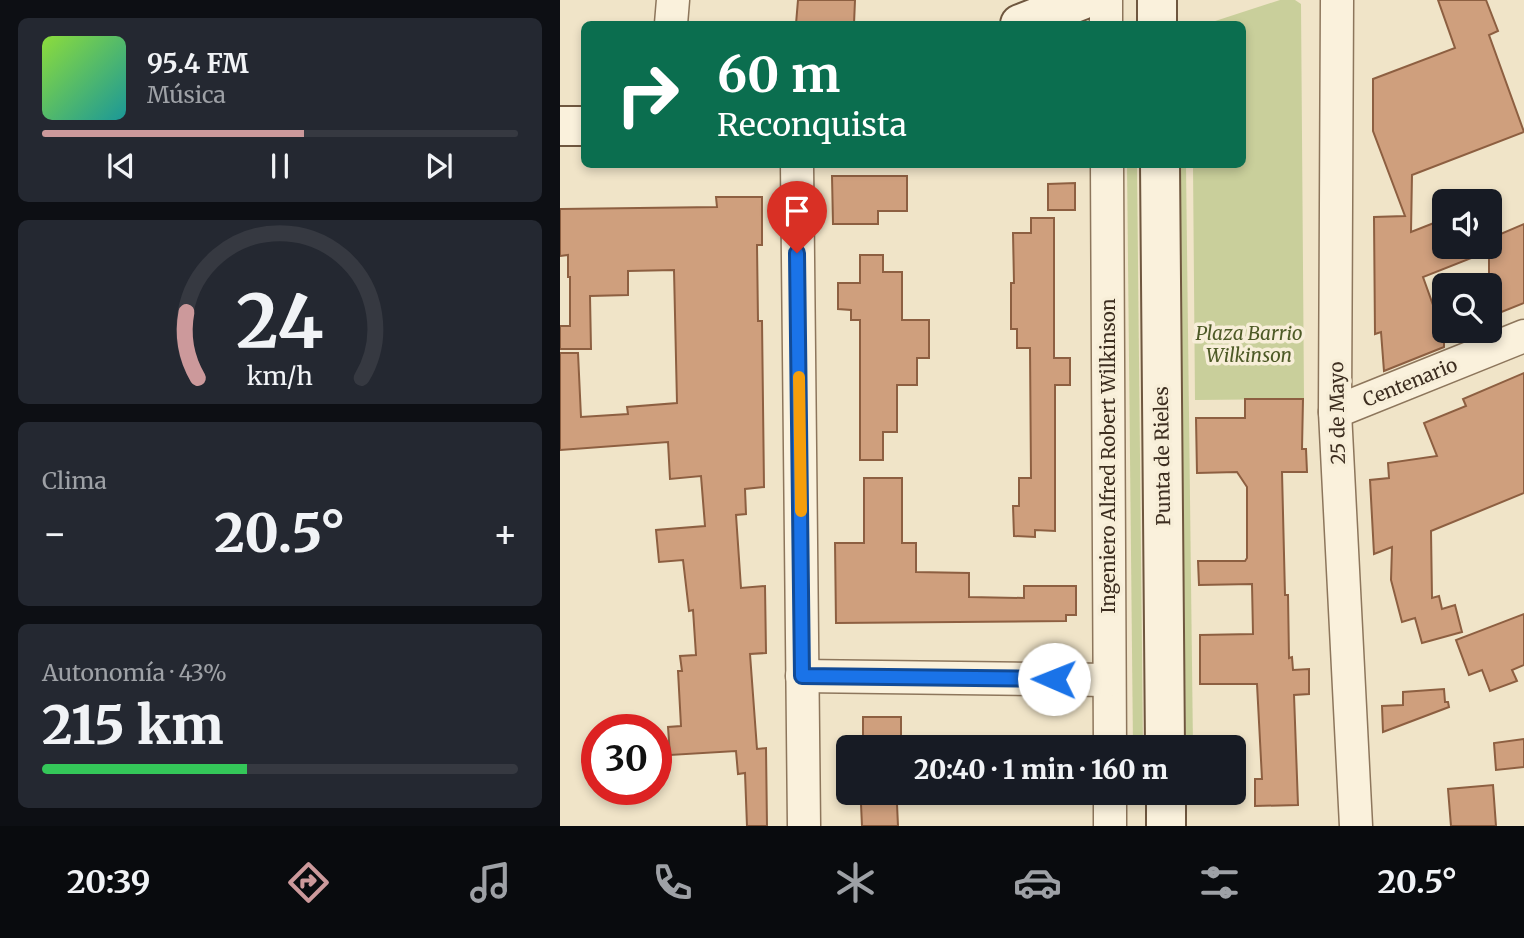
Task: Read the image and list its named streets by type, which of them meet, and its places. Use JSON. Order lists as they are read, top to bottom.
{
  "streets": {
    "street": [
      "Centenario",
      "25 de Mayo",
      "Ingeniero Alfred Robert Wilkinson",
      "Punta de Rieles"
    ]
  },
  "crossings": [
    ["Centenario", "25 de Mayo"]
  ],
  "parks": ["Plaza Barrio Wilkinson"],
  "page": {
    "turn": ["60 m", "Reconquista"],
    "song": ["95.4 FM", "Música"],
    "tile": [
      "Clima",
      ["Autonomía · 43%", "215 km"]
    ],
    "heat": ["−", "20.5°", "+"],
    "limit": "30",
    "trip": "20:40 · 1 min · 160 m",
    "tabs": ["20:39", "20.5°"],
    "gauge": ["24", "km/h"]
  }
}
